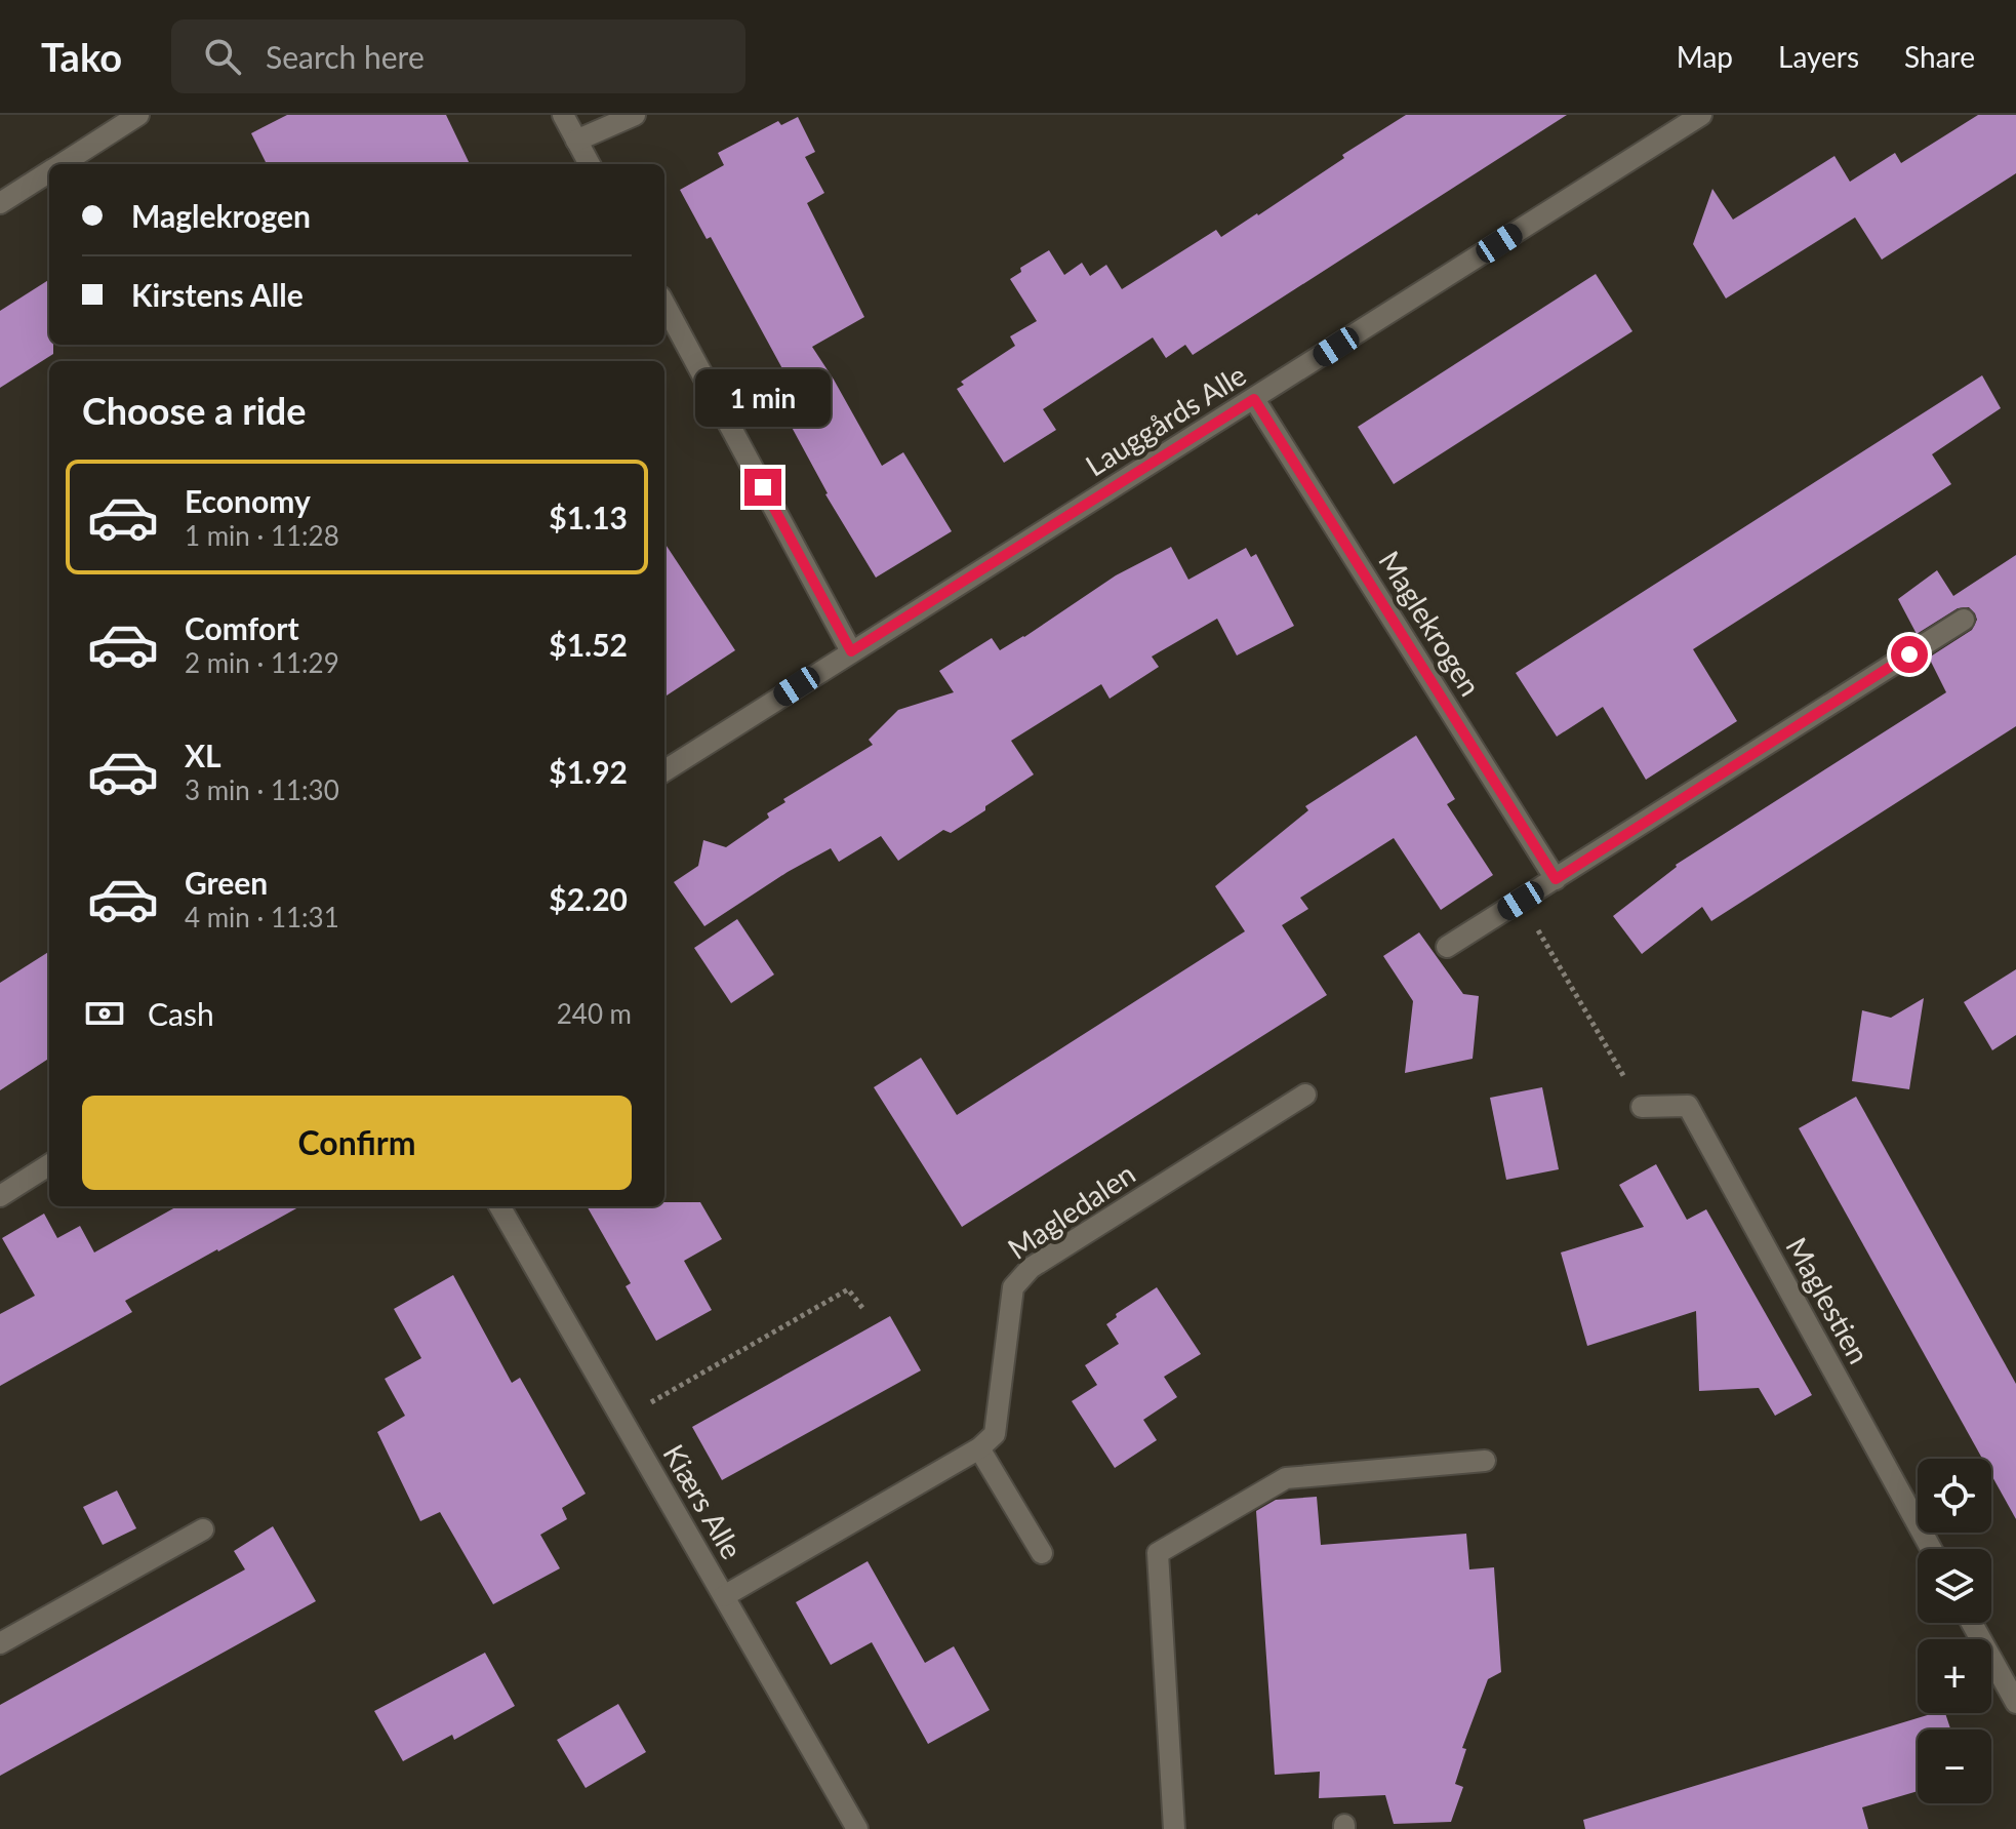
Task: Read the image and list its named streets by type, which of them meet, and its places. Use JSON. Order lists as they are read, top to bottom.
{
  "streets": {
    "street": [
      "Lauggårds Alle",
      "Maglekrogen",
      "Magledalen",
      "Maglestien",
      "Kiærs Alle"
    ]
  },
  "crossings": [
    ["Lauggårds Alle", "Maglekrogen"]
  ],
  "page": {
    "header": "Tako",
    "search": "Search here",
    "nav": ["Map", "Layers", "Share"],
    "banner": ["Maglekrogen", "Kirstens Alle"],
    "heading": "Choose a ride",
    "bubble": "1 min",
    "list": [
      {
        "name": "Economy",
        "note": "1 min · 11:28",
        "value": "$1.13"
      },
      {
        "name": "Comfort",
        "note": "2 min · 11:29",
        "value": "$1.52"
      },
      {
        "name": "XL",
        "note": "3 min · 11:30",
        "value": "$1.92"
      },
      {
        "name": "Green",
        "note": "4 min · 11:31",
        "value": "$2.20"
      }
    ],
    "pay": ["Cash", "240 m"],
    "buttons": "Confirm",
    "map_buttons": ["+", "−"]
  }
}
